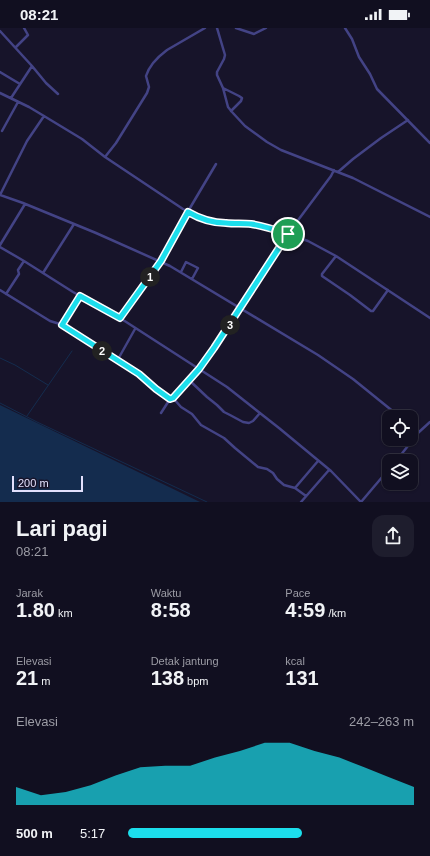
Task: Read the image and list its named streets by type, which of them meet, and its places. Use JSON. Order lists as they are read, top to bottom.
{
  "scale_bar": "200 m",
  "page": {
    "status": "08:21",
    "pins": ["1", "3", "2"],
    "scale": "200 m",
    "heading": ["Lari pagi", "08:21"],
    "stats": [
      ["Jarak", "1.80 km"],
      ["Waktu", "8:58"],
      ["Pace", "4:59 /km"],
      ["Elevasi", "21 m"],
      ["Detak jantung", "138 bpm"],
      ["kcal", "131"]
    ],
    "chart": ["Elevasi", "242–263 m"],
    "list": [
      {
        "name": "500 m",
        "note": "5:17"
      }
    ]
  }
}
